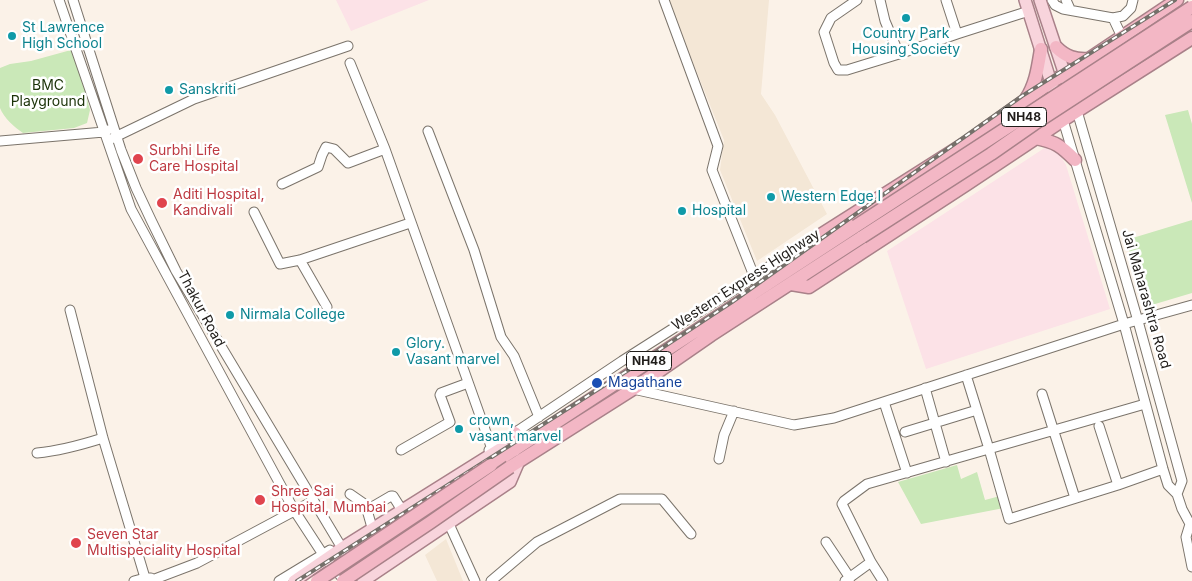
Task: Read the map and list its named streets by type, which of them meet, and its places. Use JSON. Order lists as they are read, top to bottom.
{
  "streets": {
    "highway": ["NH48", "Western Express Highway"],
    "street": ["Jai Maharashtra Road", "Thakur Road"]
  },
  "crossings": [
    ["Western Express Highway", "Thakur Road"]
  ],
  "parks": ["BMC Playground"],
  "places": [
    "Country Park Housing Society",
    "St Lawrence High School",
    "Sanskriti",
    "Surbhi Life Care Hospital",
    "Western Edge I",
    "Aditi Hospital, Kandivali",
    "Hospital",
    "Nirmala College",
    "Glory. Vasant marvel",
    "Magathane",
    "crown, vasant marvel",
    "Shree Sai Hospital, Mumbai",
    "Seven Star Multispeciality Hospital"
  ]
}
